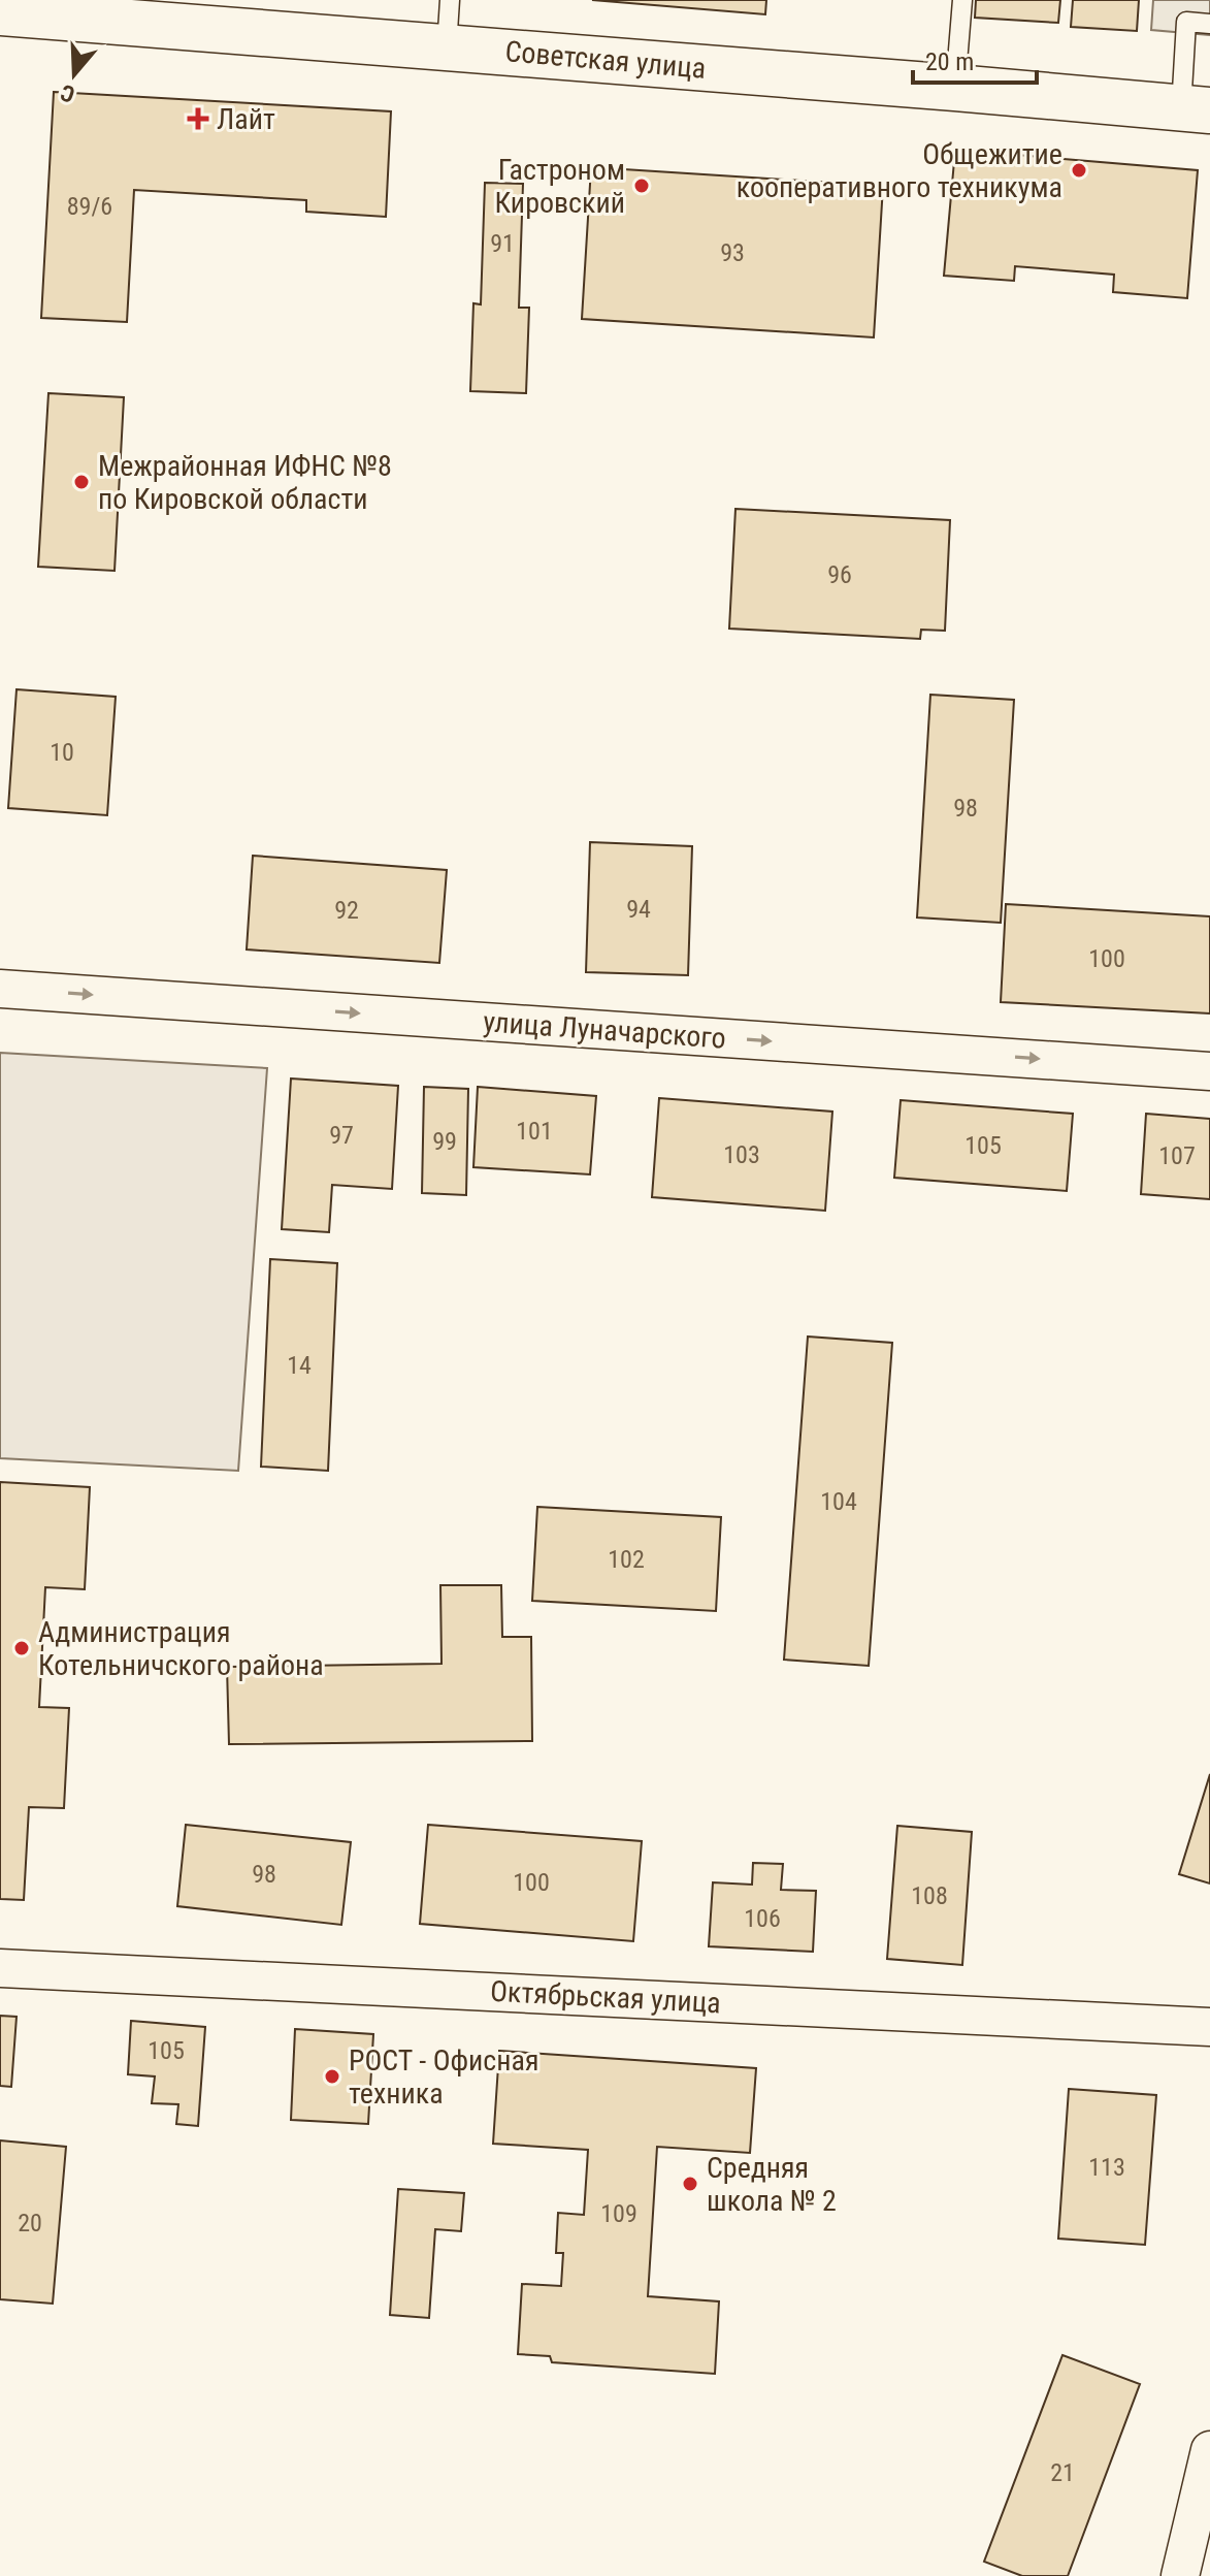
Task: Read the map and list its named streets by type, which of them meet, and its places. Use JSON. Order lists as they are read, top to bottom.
{
  "streets": {
    "main road": ["Советская улица"],
    "street": ["улица Луначарского", "Октябрьская улица"]
  },
  "one_way": ["улица Луначарского"],
  "places": {
    "health": ["Лайт"],
    "other": [
      "Общежитие кооперативного техникума",
      "Гастроном Кировский",
      "Межрайонная ИФНС №8 по Кировской области",
      "Администрация Котельничского района",
      "РОСТ - Офисная техника",
      "Средняя школа № 2"
    ]
  },
  "house_numbers": [
    "89/6",
    "91",
    "93",
    "96",
    "10",
    "98",
    "94",
    "92",
    "100",
    "101",
    "97",
    "99",
    "105",
    "103",
    "107",
    "14",
    "104",
    "102",
    "98",
    "100",
    "108",
    "106",
    "105",
    "113",
    "109",
    "20",
    "21"
  ],
  "scale_bar": "20 m",
  "north": "bottom"
}
